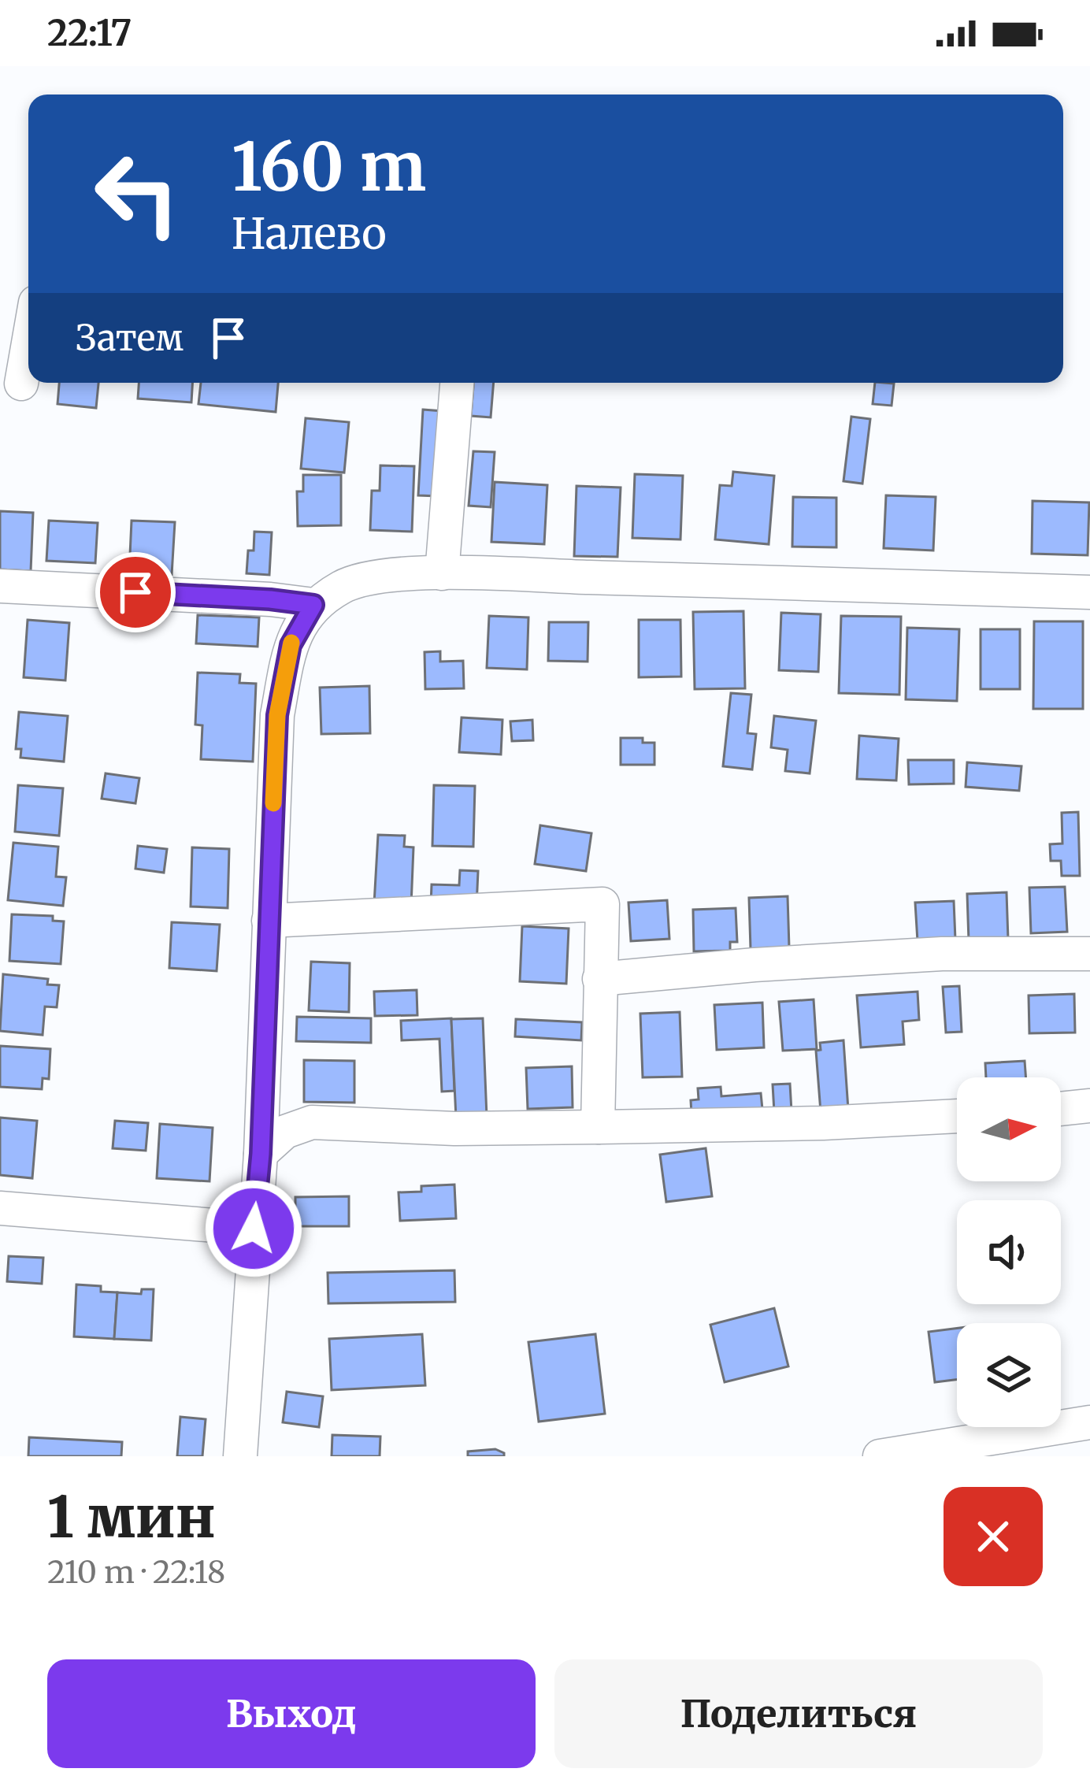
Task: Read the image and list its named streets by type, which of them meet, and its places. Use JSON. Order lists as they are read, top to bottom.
{
  "north": "right",
  "page": {
    "status": "22:17",
    "turn": ["160 m", "Налево"],
    "then": "Затем",
    "heading": ["1 мин", "210 m · 22:18"],
    "buttons": ["Выход", "Поделиться"]
  }
}
